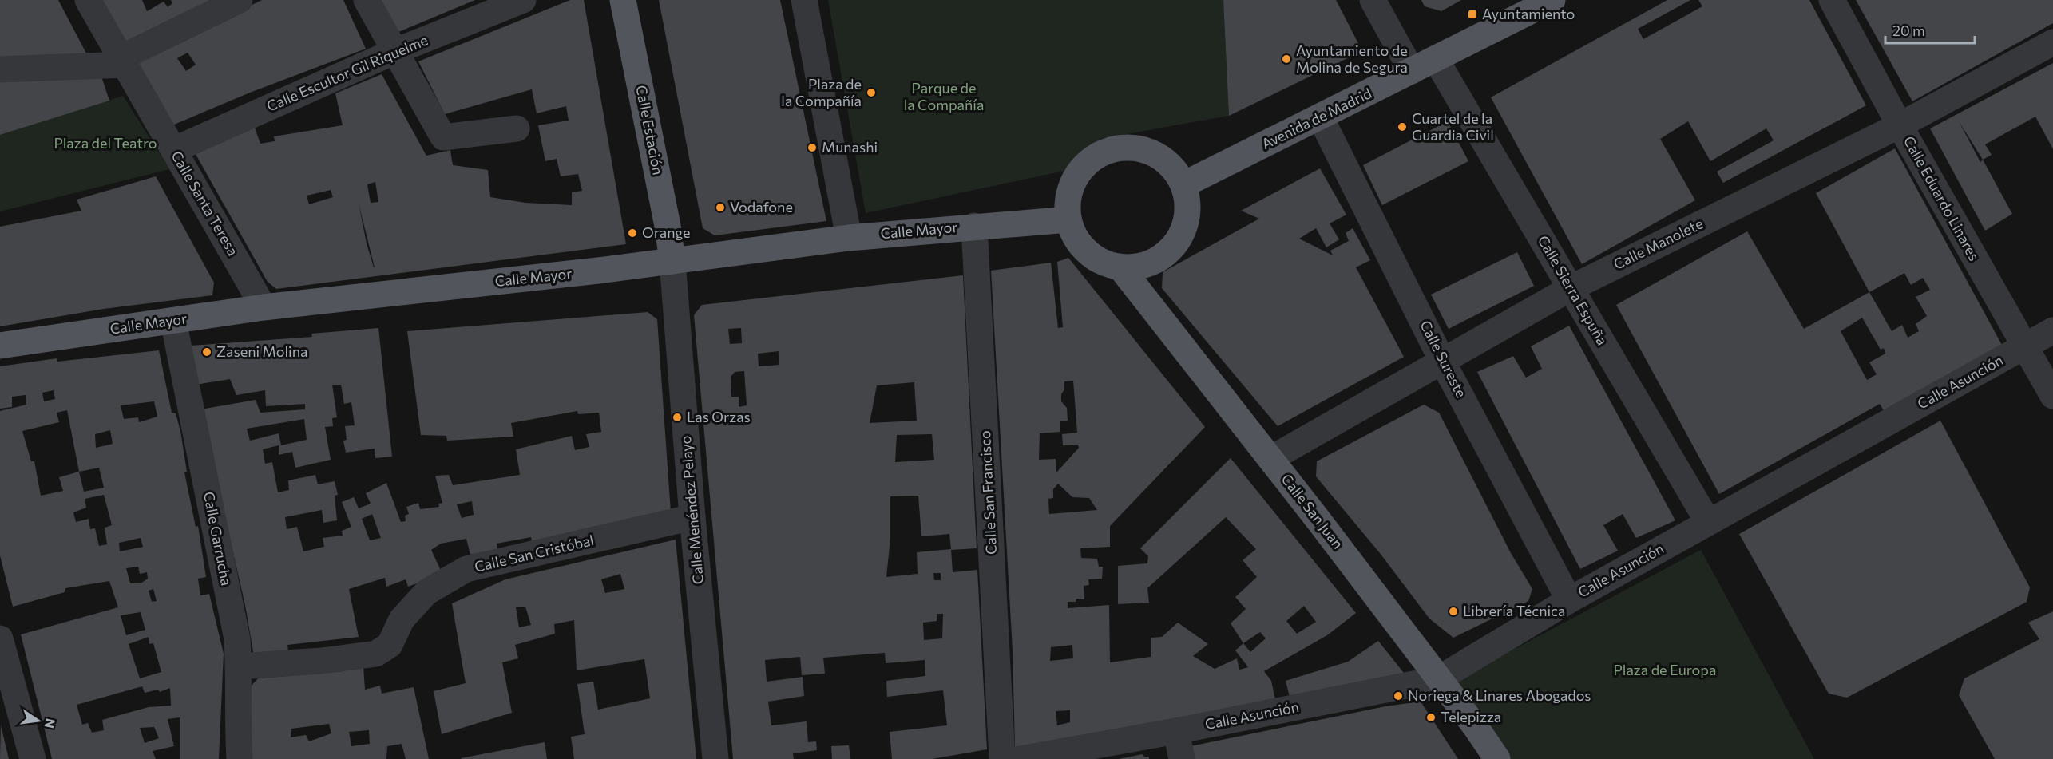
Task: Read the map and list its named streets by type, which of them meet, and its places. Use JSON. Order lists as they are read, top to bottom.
{
  "streets": {
    "main road": [
      "Avenida de Madrid",
      "Calle Estación",
      "Calle Mayor",
      "Calle San Juan"
    ],
    "street": [
      "Calle Escultor Gil Riquelme",
      "Calle Eduardo Linares",
      "Calle Santa Teresa",
      "Calle Manolete",
      "Calle Sierra Espuña",
      "Calle Sureste",
      "Calle Asunción",
      "Calle San Francisco",
      "Calle Menéndez Pelayo",
      "Calle Garrucha",
      "Calle San Cristóbal"
    ]
  },
  "crossings": [
    ["Calle Escultor Gil Riquelme", "Calle Santa Teresa"],
    ["Avenida de Madrid", "Calle Mayor"],
    ["Avenida de Madrid", "Calle Sierra Espuña"],
    ["Avenida de Madrid", "Calle Sureste"],
    ["Avenida de Madrid", "Calle San Juan"],
    ["Calle Estación", "Calle Mayor"],
    ["Calle Estación", "Calle Menéndez Pelayo"],
    ["Calle Eduardo Linares", "Calle Manolete"],
    ["Calle Eduardo Linares", "Calle Asunción"],
    ["Calle Santa Teresa", "Calle Mayor"],
    ["Calle Mayor", "Calle San Francisco"],
    ["Calle Mayor", "Calle Menéndez Pelayo"],
    ["Calle Mayor", "Calle San Juan"],
    ["Calle Mayor", "Calle Garrucha"],
    ["Calle Manolete", "Calle Sierra Espuña"],
    ["Calle Manolete", "Calle Sureste"],
    ["Calle Manolete", "Calle San Juan"],
    ["Calle Sierra Espuña", "Calle Asunción"],
    ["Calle Sureste", "Calle Asunción"],
    ["Calle Asunción", "Calle San Juan"],
    ["Calle Menéndez Pelayo", "Calle San Cristóbal"],
    ["Calle Garrucha", "Calle San Cristóbal"]
  ],
  "parks": ["Parque de la Compañía", "Plaza del Teatro", "Plaza de Europa"],
  "places": {
    "transit": ["Ayuntamiento"],
    "other": [
      "Ayuntamiento de Molina de Segura",
      "Plaza de la Compañía",
      "Cuartel de la Guardia Civil",
      "Munashi",
      "Vodafone",
      "Orange",
      "Zaseni Molina",
      "Las Orzas",
      "Librería Técnica",
      "Noriega & Linares Abogados",
      "Telepizza"
    ]
  },
  "scale_bar": "20 m",
  "north": "right"
}
